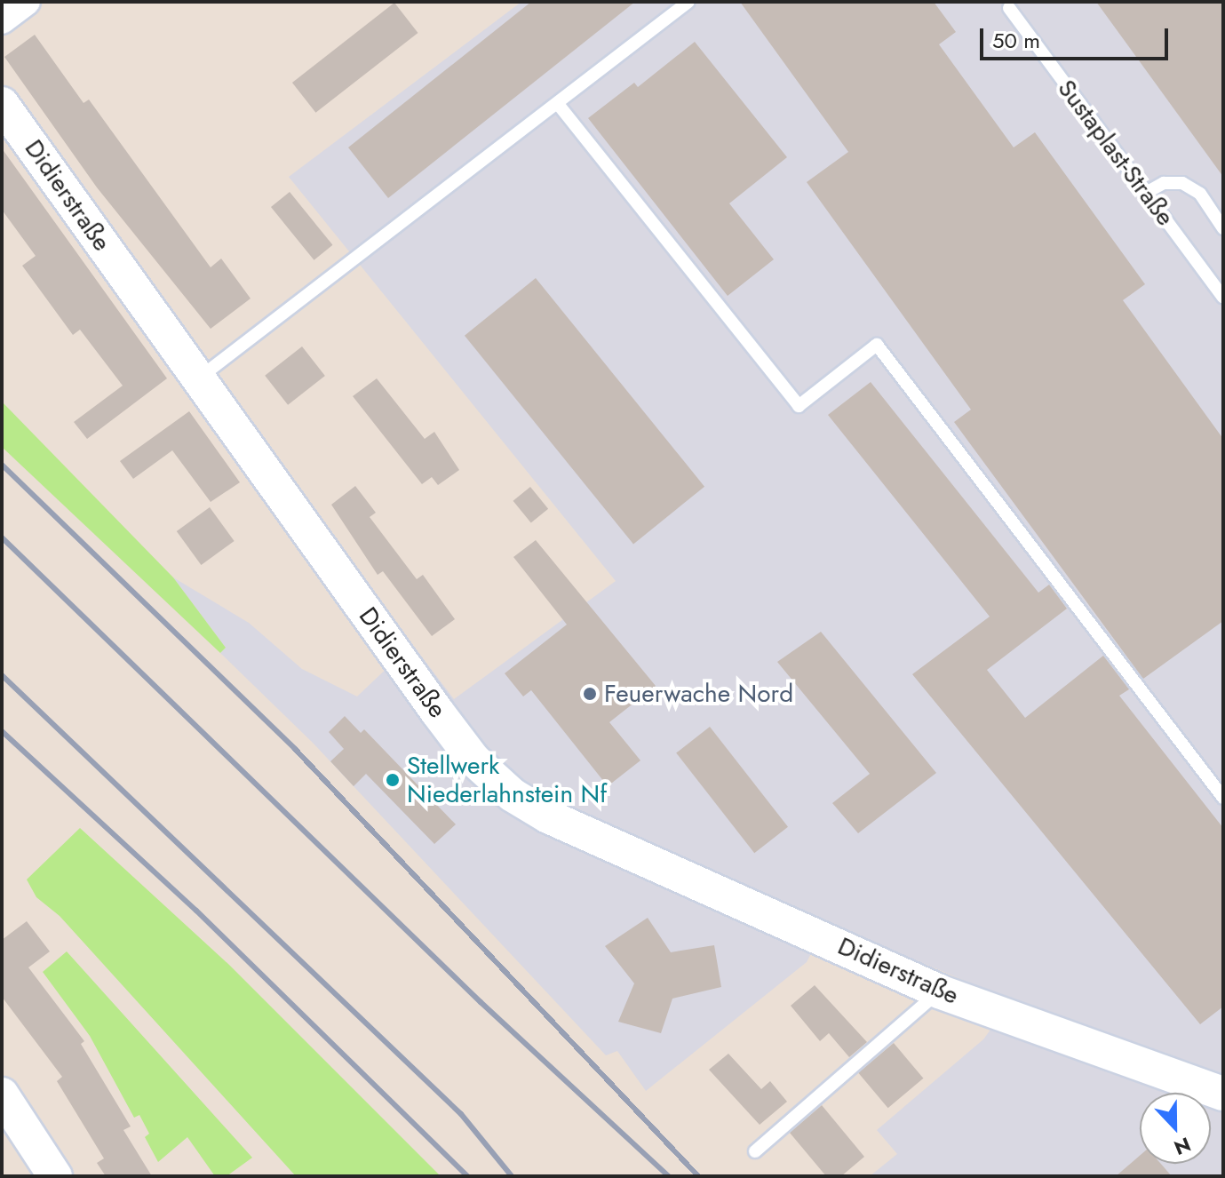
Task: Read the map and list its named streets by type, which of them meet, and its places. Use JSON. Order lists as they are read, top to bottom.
{
  "streets": {
    "street": ["Didierstraße"],
    "lane": ["Sustaplast-Straße"]
  },
  "places": ["Feuerwache Nord", "Stellwerk Niederlahnstein Nf"],
  "scale_bar": "50 m",
  "north": "bottom"
}
